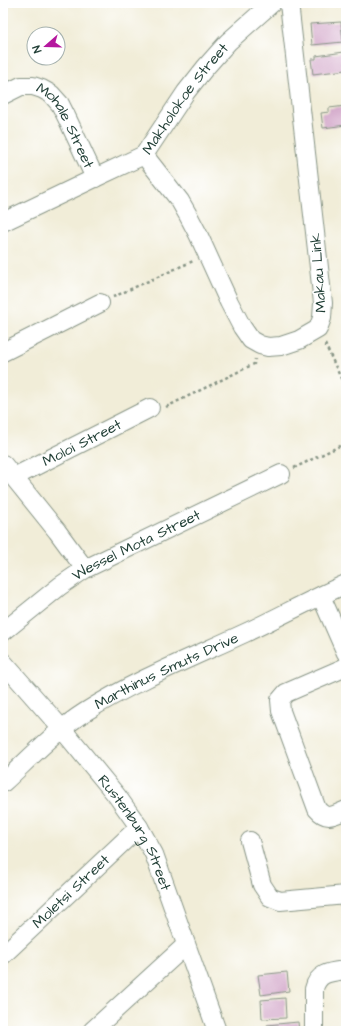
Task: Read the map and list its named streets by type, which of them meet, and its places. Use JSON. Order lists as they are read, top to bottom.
{
  "streets": {
    "street": [
      "Makholokoe Street",
      "Mohale Street",
      "Makau Link",
      "Moloi Street",
      "Wessel Mota Street",
      "Marthinus Smuts Drive",
      "Rustenburg Street",
      "Moletsi Street"
    ]
  },
  "crossings": [
    ["Makholokoe Street", "Mohale Street"],
    ["Marthinus Smuts Drive", "Rustenburg Street"],
    ["Rustenburg Street", "Moletsi Street"]
  ],
  "north": "left"
}
